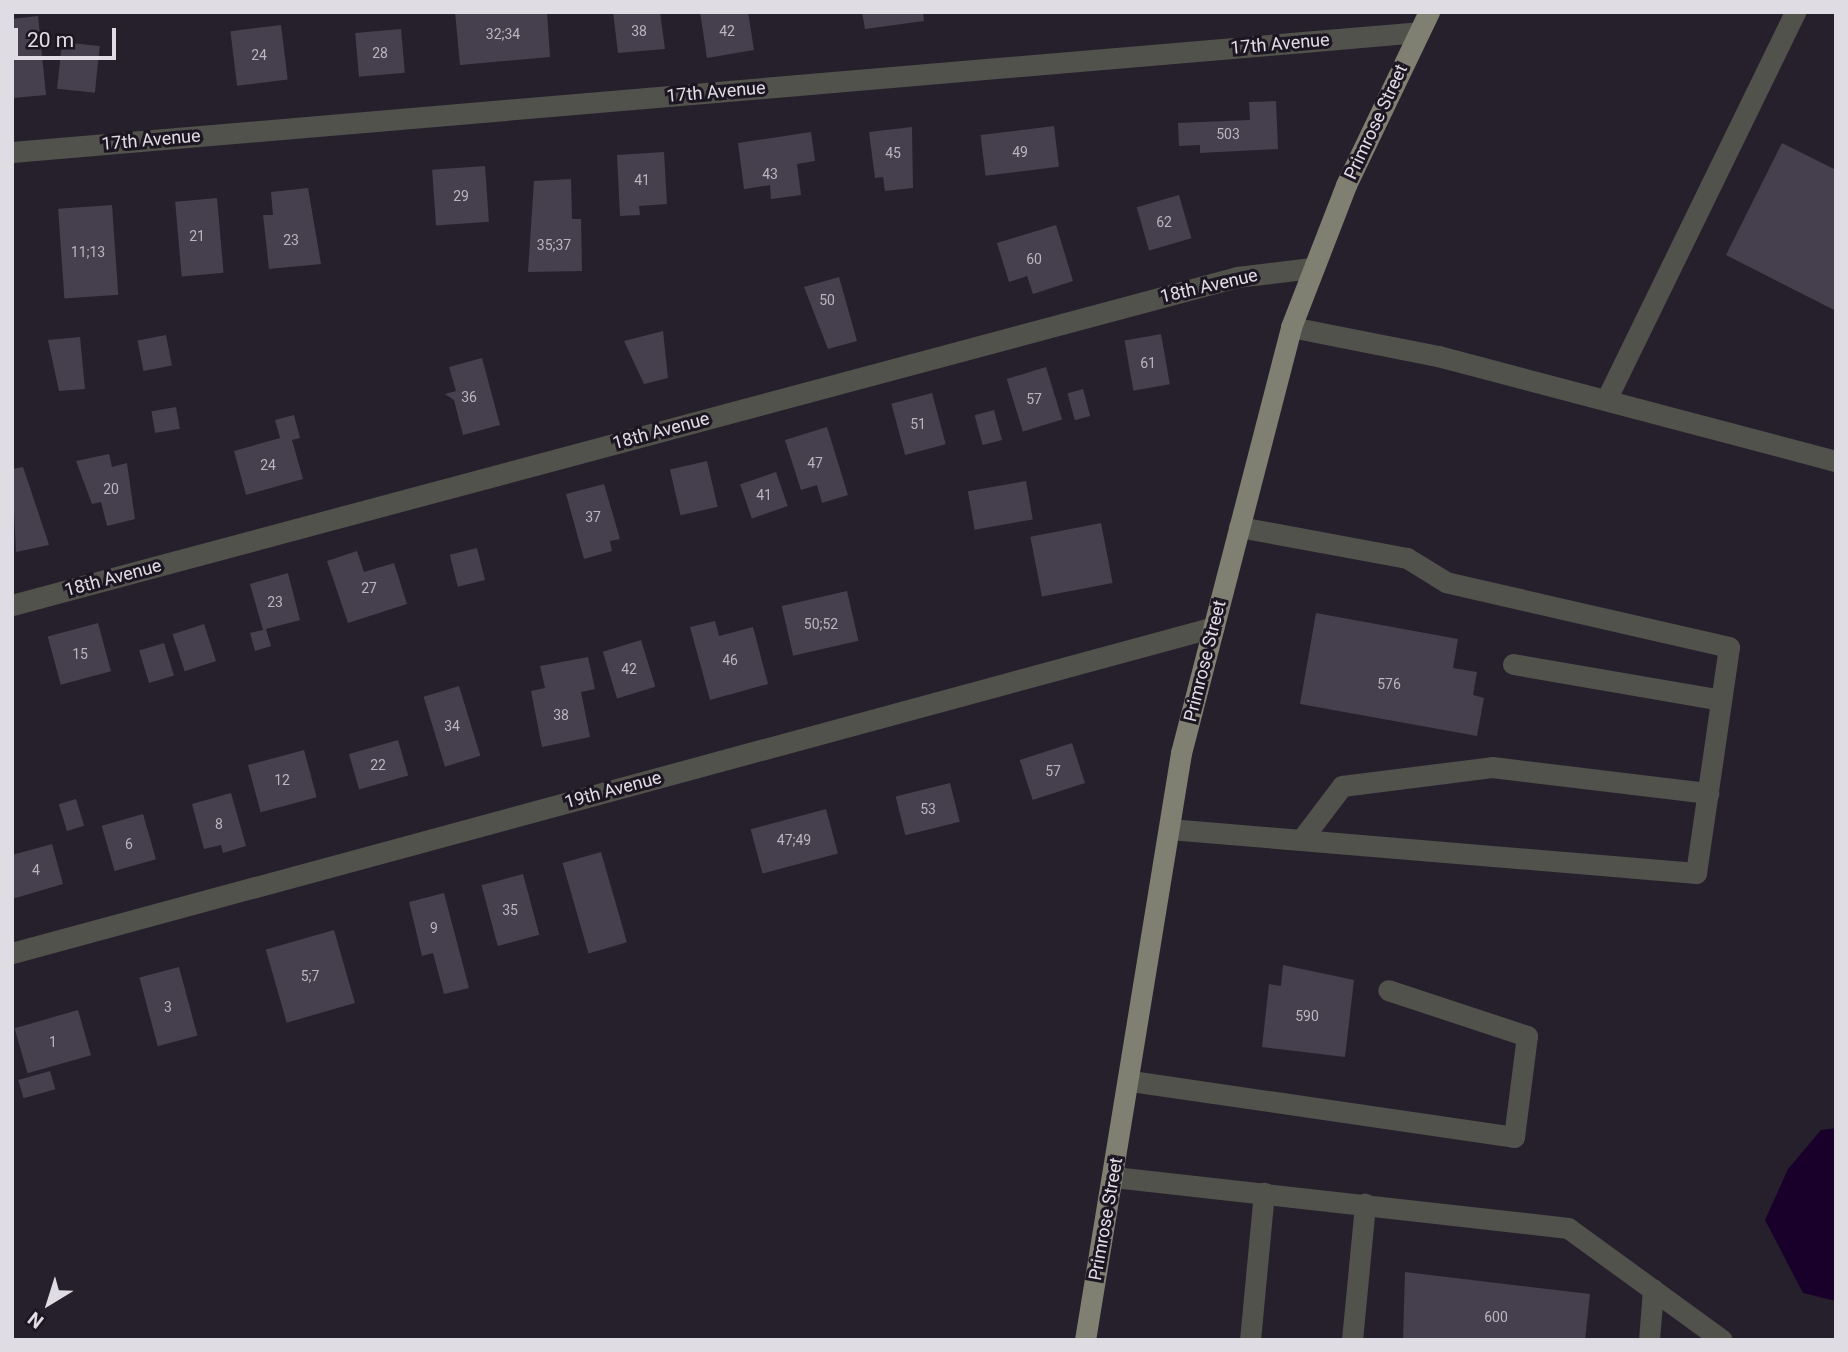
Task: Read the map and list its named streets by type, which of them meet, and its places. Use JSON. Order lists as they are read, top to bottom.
{
  "streets": {
    "main road": ["Primrose Street"],
    "street": ["17th Avenue", "18th Avenue", "19th Avenue"]
  },
  "crossings": [
    ["17th Avenue", "Primrose Street"],
    ["Primrose Street", "18th Avenue"],
    ["Primrose Street", "19th Avenue"]
  ],
  "house_numbers": [
    "38",
    "42",
    "32;34",
    "28",
    "24",
    "503",
    "49",
    "45",
    "43",
    "41",
    "29",
    "62",
    "21",
    "23",
    "35;37",
    "11;13",
    "60",
    "50",
    "61",
    "36",
    "57",
    "51",
    "47",
    "24",
    "20",
    "41",
    "37",
    "27",
    "23",
    "50;52",
    "15",
    "46",
    "42",
    "576",
    "38",
    "34",
    "22",
    "57",
    "12",
    "53",
    "8",
    "47;49",
    "6",
    "4",
    "35",
    "9",
    "5;7",
    "3",
    "590",
    "1",
    "600"
  ],
  "scale_bar": "20 m",
  "north": "bottom left"
}
